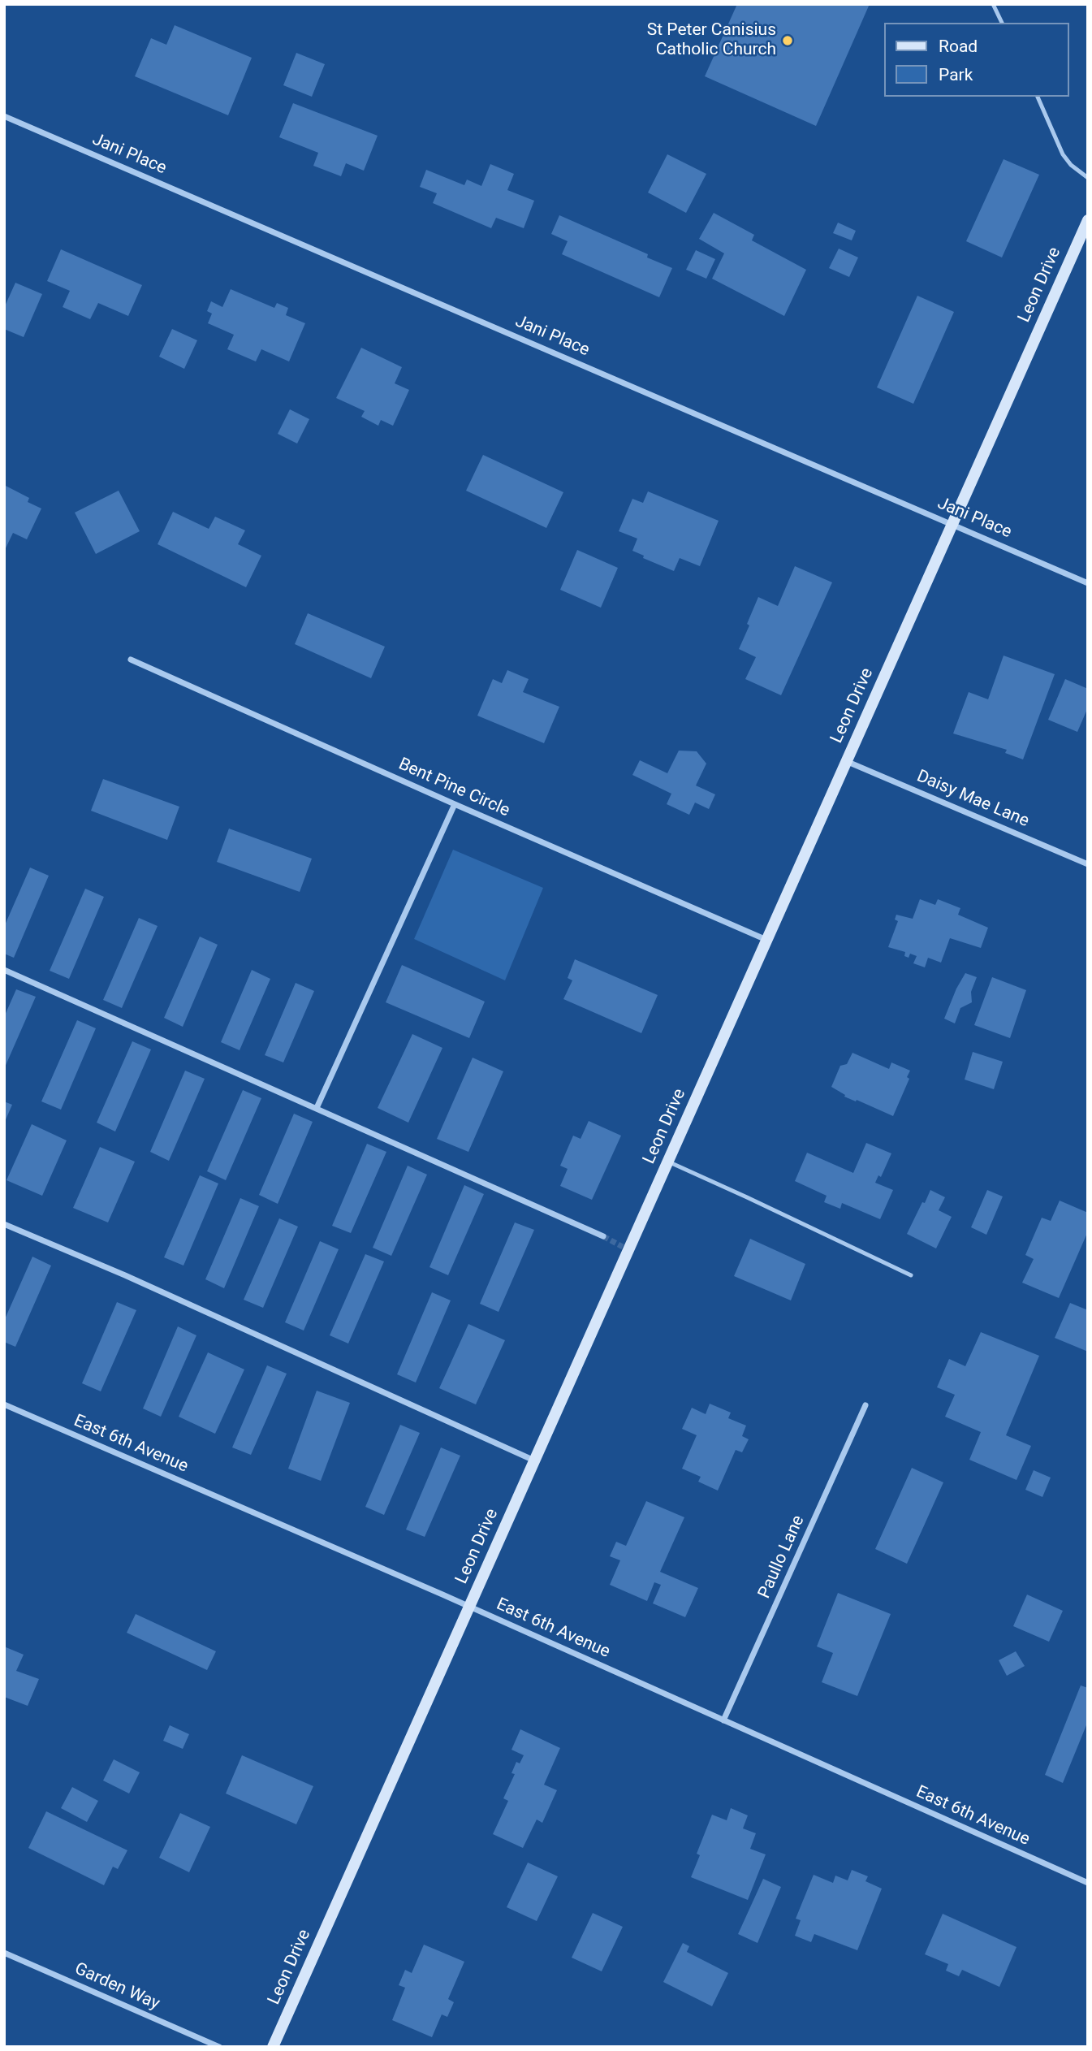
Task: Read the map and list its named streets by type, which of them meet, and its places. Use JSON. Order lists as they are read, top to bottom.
{
  "streets": {
    "street": [
      "Jani Place",
      "Leon Drive",
      "Bent Pine Circle",
      "Daisy Mae Lane",
      "East 6th Avenue",
      "Paullo Lane",
      "Garden Way"
    ]
  },
  "crossings": [
    ["Jani Place", "Leon Drive"],
    ["Leon Drive", "Bent Pine Circle"],
    ["Leon Drive", "Daisy Mae Lane"],
    ["Leon Drive", "East 6th Avenue"],
    ["East 6th Avenue", "Paullo Lane"]
  ],
  "places": ["St Peter Canisius Catholic Church"],
  "legend": ["Road", "Park"]
}
